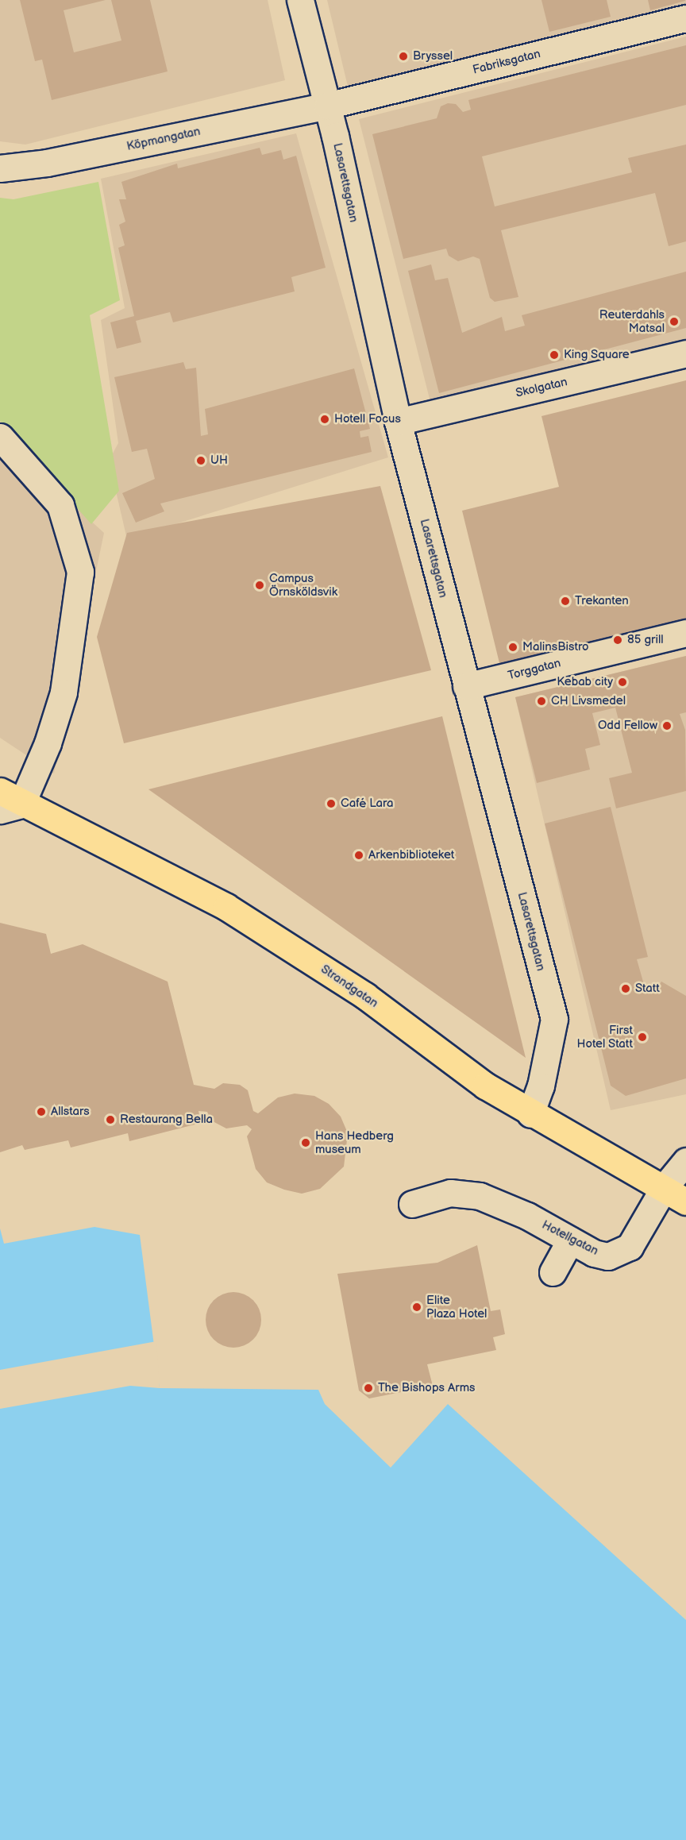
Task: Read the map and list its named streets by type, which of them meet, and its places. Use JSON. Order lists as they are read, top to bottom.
{
  "streets": {
    "main road": ["Strandgatan"],
    "street": [
      "Fabriksgatan",
      "Köpmangatan",
      "Lasarettsgatan",
      "Skolgatan",
      "Torggatan",
      "Hotellgatan"
    ]
  },
  "crossings": [
    ["Fabriksgatan", "Köpmangatan"],
    ["Fabriksgatan", "Lasarettsgatan"],
    ["Köpmangatan", "Lasarettsgatan"],
    ["Lasarettsgatan", "Skolgatan"],
    ["Lasarettsgatan", "Torggatan"],
    ["Lasarettsgatan", "Strandgatan"],
    ["Strandgatan", "Hotellgatan"]
  ],
  "places": [
    "Bryssel",
    "Reuterdahls Matsal",
    "King Square",
    "Hotell Focus",
    "UH",
    "Campus Örnsköldsvik",
    "Trekanten",
    "85 grill",
    "MalinsBistro",
    "Kebab city",
    "CH Livsmedel",
    "Odd Fellow",
    "Café Lara",
    "Arkenbiblioteket",
    "Statt",
    "First Hotel Statt",
    "Allstars",
    "Restaurang Bella",
    "Hans Hedberg museum",
    "Elite Plaza Hotel",
    "The Bishops Arms"
  ]
}
